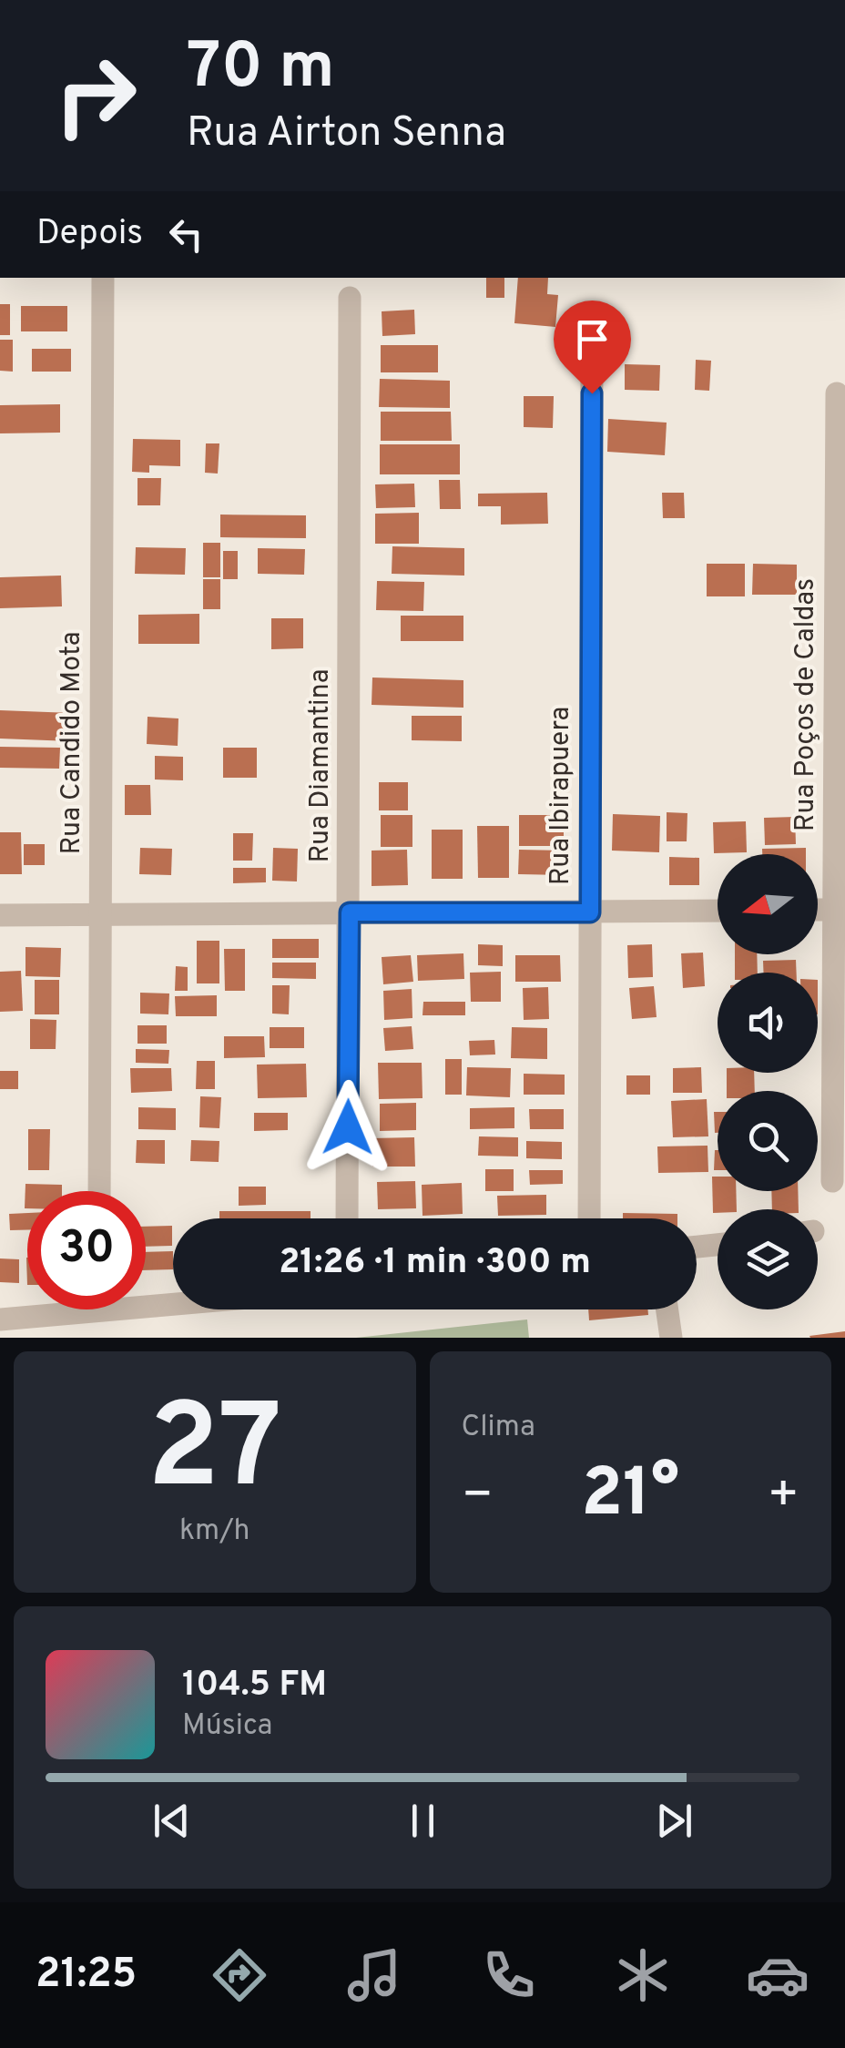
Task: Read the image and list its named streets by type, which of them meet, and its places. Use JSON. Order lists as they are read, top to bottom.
{
  "streets": {
    "street": [
      "Rua Poços de Caldas",
      "Rua Candido Mota",
      "Rua Diamantina",
      "Rua Ibirapuera"
    ]
  },
  "north": "left",
  "page": {
    "turn": ["70 m", "Rua Airton Senna"],
    "then": "Depois",
    "limit": "30",
    "trip": "21:26 · 1 min · 300 m",
    "tile": [
      ["27", "km/h"],
      "Clima"
    ],
    "heat": ["−", "21°", "+"],
    "song": ["104.5 FM", "Música"],
    "tabs": "21:25"
  }
}
